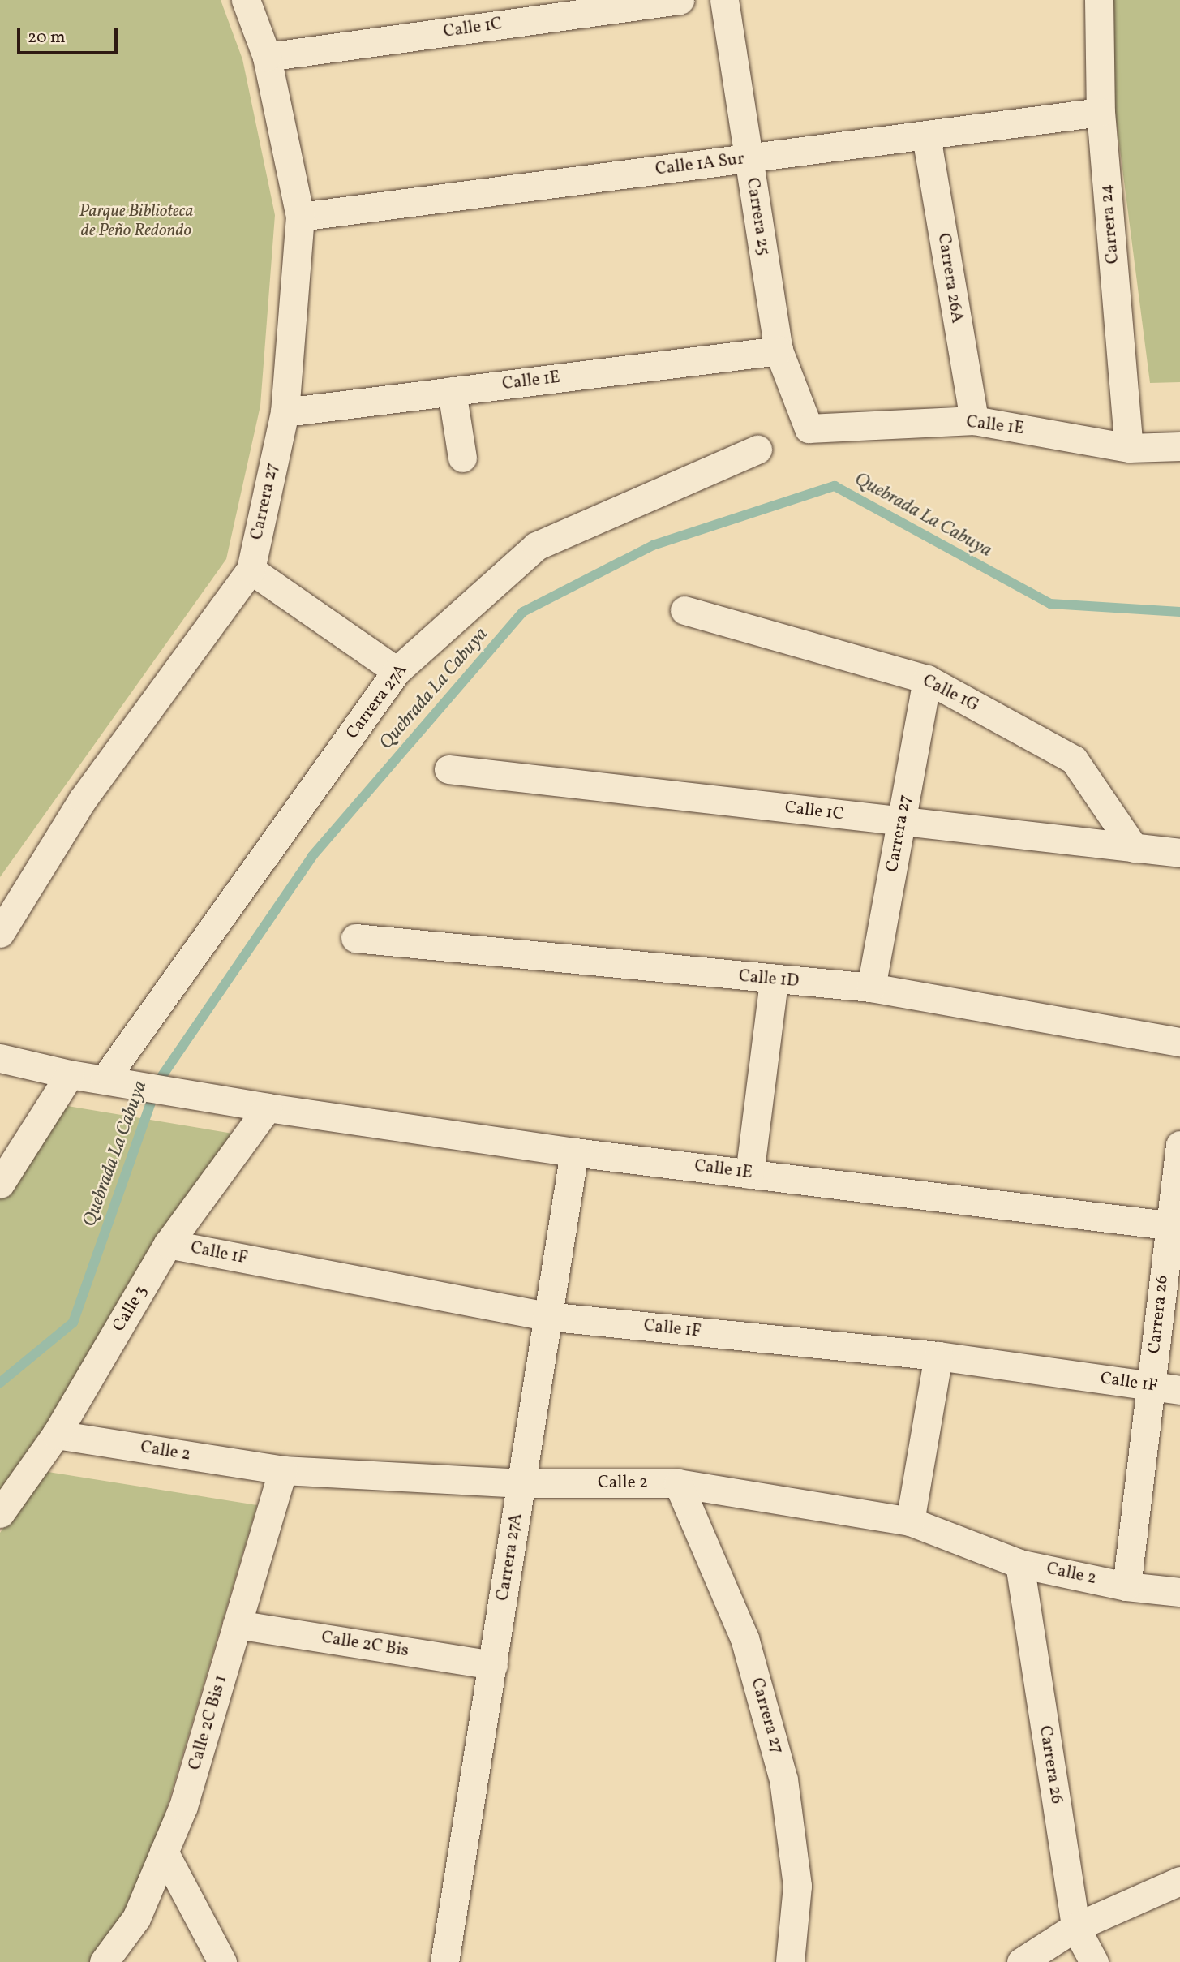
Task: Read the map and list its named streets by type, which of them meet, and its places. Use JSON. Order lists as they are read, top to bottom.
{
  "streets": {
    "street": [
      "Calle 1C",
      "Calle 1A Sur",
      "Carrera 25",
      "Carrera 24",
      "Carrera 26A",
      "Calle 1E",
      "Carrera 27",
      "Calle 1G",
      "Carrera 27A",
      "Calle 1D",
      "Calle 1F",
      "Calle 3",
      "Carrera 26",
      "Calle 2",
      "Calle 2C Bis",
      "Calle 2C Bis 1"
    ]
  },
  "crossings": [
    ["Calle 1C", "Carrera 27"],
    ["Calle 1C", "Calle 1G"],
    ["Calle 1A Sur", "Carrera 25"],
    ["Calle 1A Sur", "Carrera 24"],
    ["Calle 1A Sur", "Carrera 26A"],
    ["Calle 1A Sur", "Carrera 27"],
    ["Carrera 25", "Calle 1E"],
    ["Carrera 24", "Calle 1E"],
    ["Carrera 26A", "Calle 1E"],
    ["Calle 1E", "Carrera 27"],
    ["Calle 1E", "Carrera 27A"],
    ["Calle 1E", "Calle 3"],
    ["Calle 1E", "Carrera 26"],
    ["Carrera 27", "Calle 1G"],
    ["Carrera 27", "Calle 1D"],
    ["Carrera 27", "Calle 2"],
    ["Carrera 27A", "Calle 1F"],
    ["Carrera 27A", "Calle 2"],
    ["Carrera 27A", "Calle 2C Bis"],
    ["Calle 1F", "Calle 3"],
    ["Calle 1F", "Carrera 26"],
    ["Calle 3", "Calle 2"],
    ["Carrera 26", "Calle 2"],
    ["Calle 2", "Calle 2C Bis 1"],
    ["Calle 2C Bis", "Calle 2C Bis 1"]
  ],
  "water": ["Quebrada La Cabuya"],
  "parks": ["Parque Biblioteca de Peño Redondo"],
  "scale_bar": "20 m"
}
